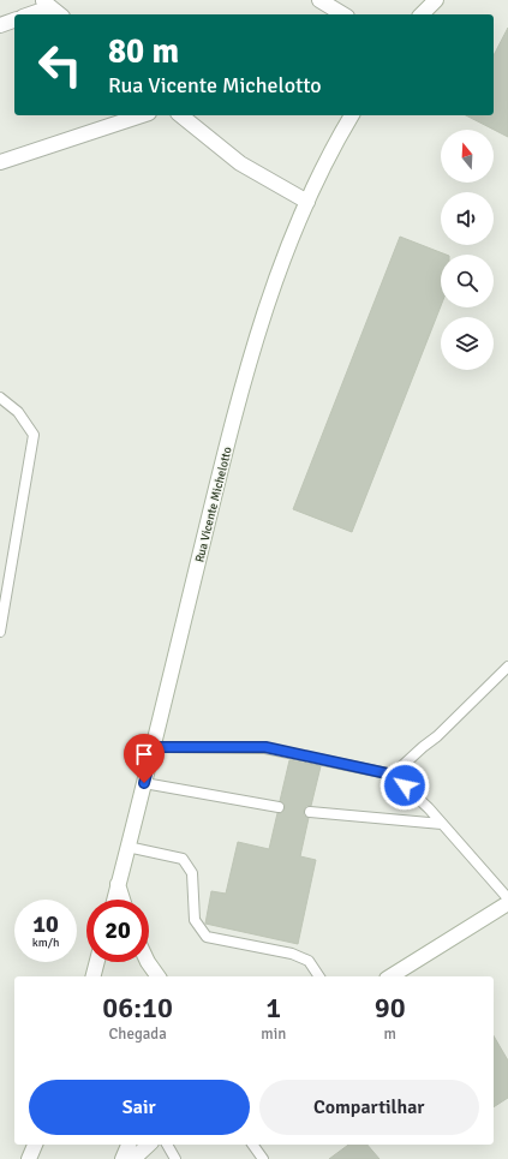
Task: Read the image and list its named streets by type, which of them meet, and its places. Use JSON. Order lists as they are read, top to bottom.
{
  "streets": {
    "main road": ["Rua Vicente Michelotto"]
  },
  "north": "top",
  "page": {
    "turn": ["80 m", "Rua Vicente Michelotto"],
    "speed": "10 km/h",
    "limit": "20",
    "eta": [
      "06:10",
      "Chegada",
      "1",
      "min",
      "90",
      "m"
    ],
    "buttons": ["Sair", "Compartilhar"]
  }
}
